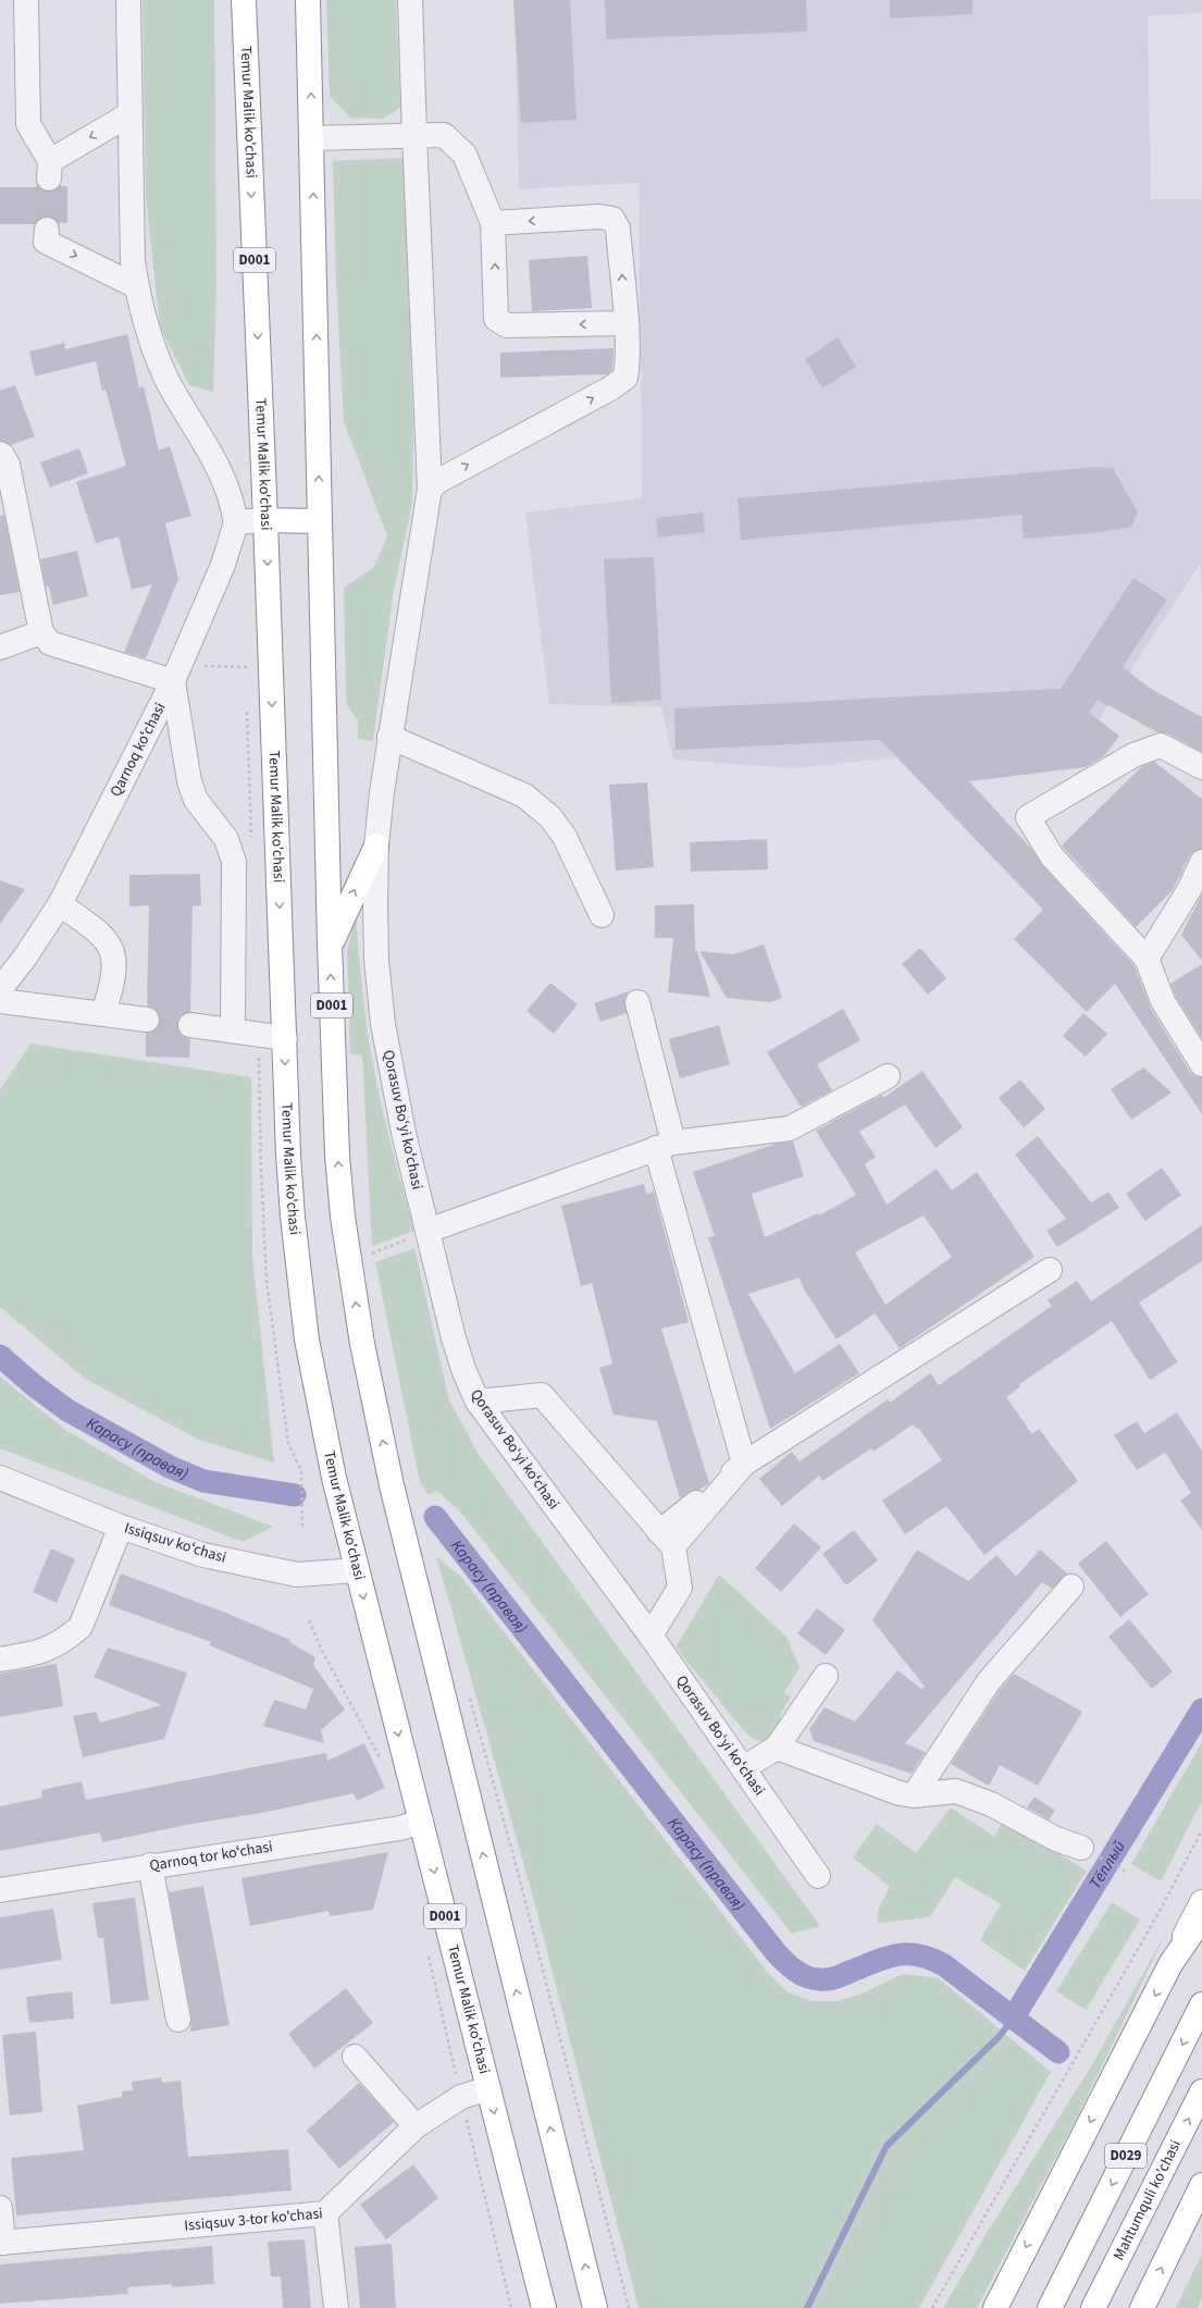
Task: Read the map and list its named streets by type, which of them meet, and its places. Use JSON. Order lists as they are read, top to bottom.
{
  "streets": {
    "main road": [
      "Temur Malik ko'chasi",
      "D001",
      "D029",
      "Mahtumquli ko'chasi"
    ],
    "street": [
      "Qarnoq koʻchasi",
      "Qorasuv Bo‘yi koʻchasi",
      "Issiqsuv koʻchasi",
      "Qarnoq tor koʻchasi",
      "Issiqsuv 3-tor ko'chasi"
    ]
  },
  "crossings": [
    ["Temur Malik ko'chasi", "Issiqsuv koʻchasi"],
    ["Temur Malik ko'chasi", "Qarnoq tor koʻchasi"],
    ["Temur Malik ko'chasi", "Issiqsuv 3-tor ko'chasi"]
  ],
  "water": ["Карасу (правая)", "Тёплый"]
}
